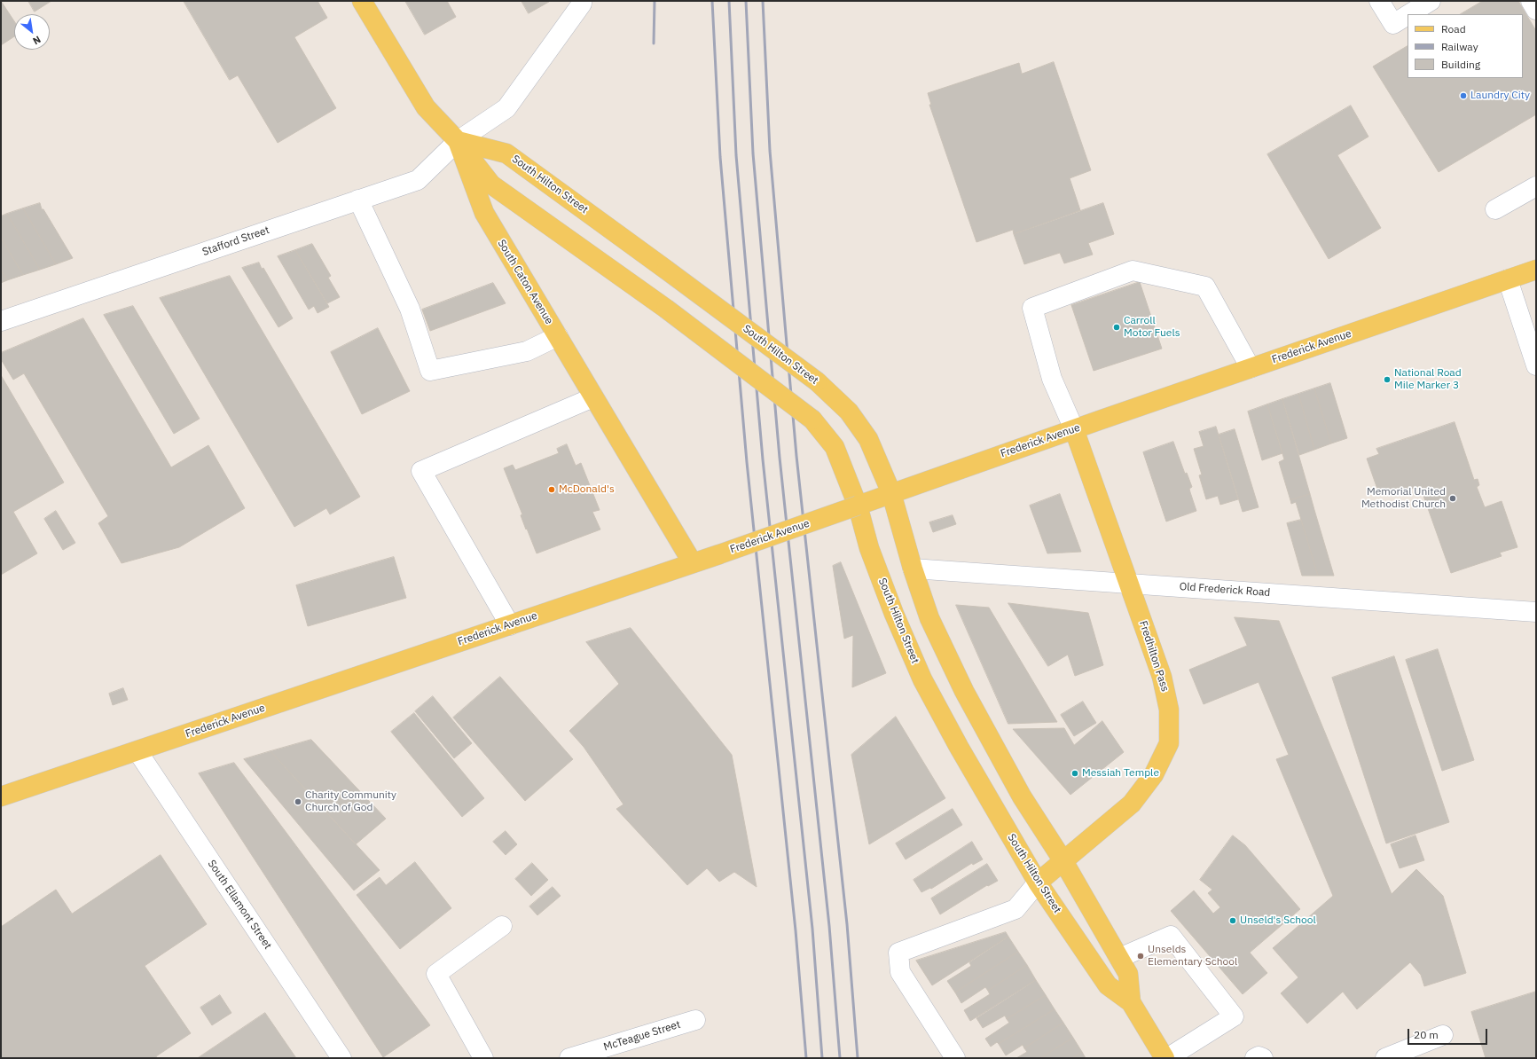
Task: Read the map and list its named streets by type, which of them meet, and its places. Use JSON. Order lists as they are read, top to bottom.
{
  "streets": {
    "main road": [
      "South Hilton Street",
      "South Caton Avenue",
      "Frederick Avenue",
      "Fredhilton Pass"
    ],
    "street": [
      "Stafford Street",
      "Old Frederick Road",
      "South Ellamont Street",
      "McTeague Street"
    ]
  },
  "crossings": [
    ["South Hilton Street", "Stafford Street"],
    ["South Hilton Street", "South Caton Avenue"],
    ["South Hilton Street", "Frederick Avenue"],
    ["South Hilton Street", "Old Frederick Road"],
    ["South Hilton Street", "Fredhilton Pass"],
    ["Stafford Street", "South Caton Avenue"],
    ["South Caton Avenue", "Frederick Avenue"],
    ["Frederick Avenue", "Fredhilton Pass"],
    ["Frederick Avenue", "South Ellamont Street"],
    ["Old Frederick Road", "Fredhilton Pass"]
  ],
  "places": [
    "Laundry City",
    "Carroll Motor Fuels",
    "National Road Mile Marker 3",
    "McDonald's",
    "Memorial United Methodist Church",
    "Messiah Temple",
    "Charity Community Church of God",
    "Unseld's School",
    "Unselds Elementary School"
  ],
  "legend": ["Road", "Railway", "Building"],
  "scale_bar": "20 m",
  "north": "bottom right"
}
